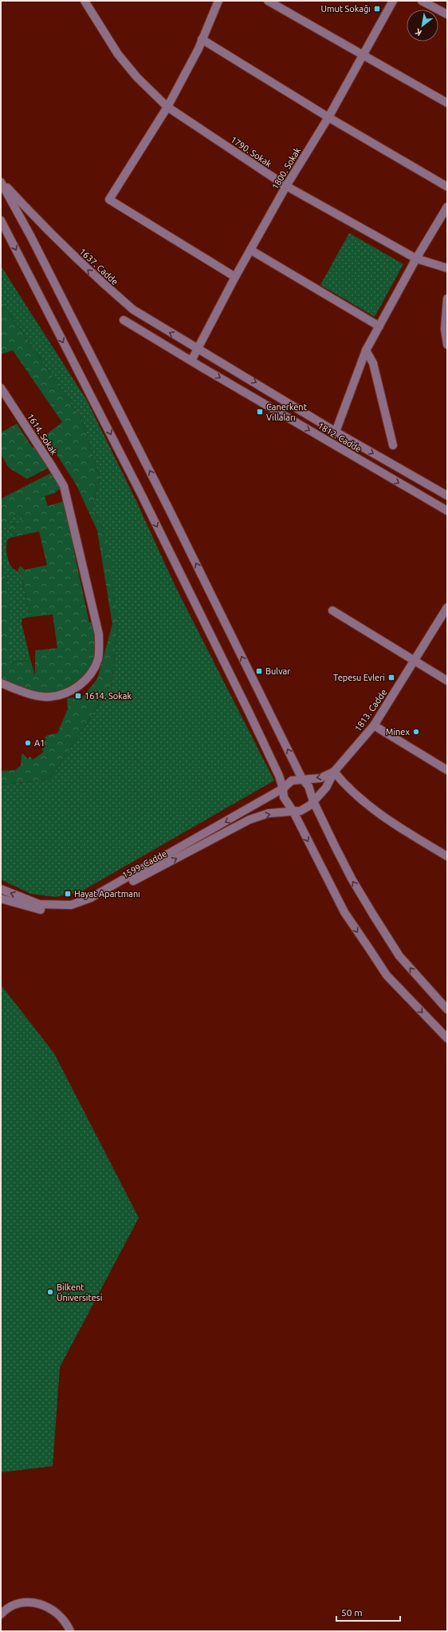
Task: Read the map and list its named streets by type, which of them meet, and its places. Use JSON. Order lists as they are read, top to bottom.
{
  "streets": {
    "street": [
      "1790. Sokak",
      "1800. Sokak",
      "1637. Cadde",
      "1614. Sokak",
      "1812. Cadde",
      "1813. Cadde",
      "1599. Cadde"
    ]
  },
  "crossings": [
    ["1790. Sokak", "1800. Sokak"],
    ["1800. Sokak", "1637. Cadde"],
    ["1800. Sokak", "1812. Cadde"],
    ["1637. Cadde", "1812. Cadde"],
    ["1813. Cadde", "1599. Cadde"]
  ],
  "one_way": ["1812. Cadde"],
  "places": {
    "transit": [
      "Umut Sokağı",
      "Canerkent Villaları",
      "Bulvar",
      "Tepesu Evleri",
      "1614. Sokak",
      "Hayat Apartmanı"
    ],
    "other": ["Minex", "A1", "Bilkent Üniversitesi"]
  },
  "scale_bar": "50 m",
  "north": "bottom left"
}
